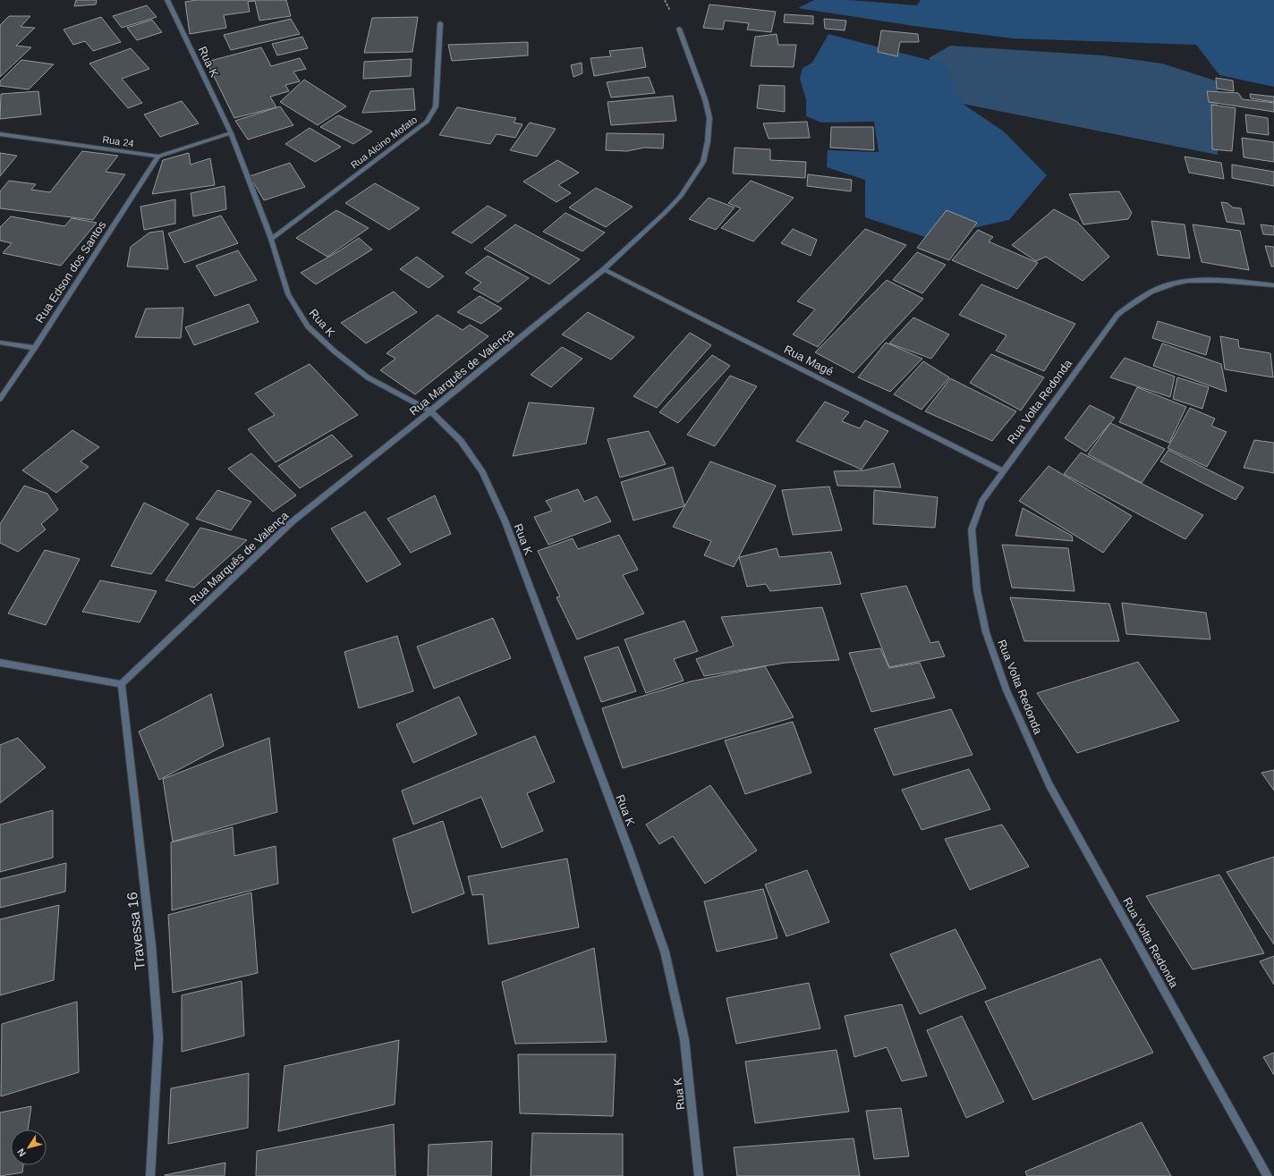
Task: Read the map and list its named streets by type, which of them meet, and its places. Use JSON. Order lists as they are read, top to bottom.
{
  "streets": {
    "street": [
      "Rua K",
      "Rua 24",
      "Rua Alcino Mofato",
      "Rua Edson dos Santos",
      "Rua Magé",
      "Rua Marquês de Valença",
      "Rua Volta Redonda",
      "Travessa 16"
    ]
  },
  "crossings": [
    ["Rua K", "Rua 24"],
    ["Rua K", "Rua Alcino Mofato"],
    ["Rua K", "Rua Marquês de Valença"],
    ["Rua 24", "Rua Edson dos Santos"],
    ["Rua Magé", "Rua Marquês de Valença"],
    ["Rua Magé", "Rua Volta Redonda"],
    ["Rua Marquês de Valença", "Travessa 16"]
  ],
  "north": "bottom left"
}
